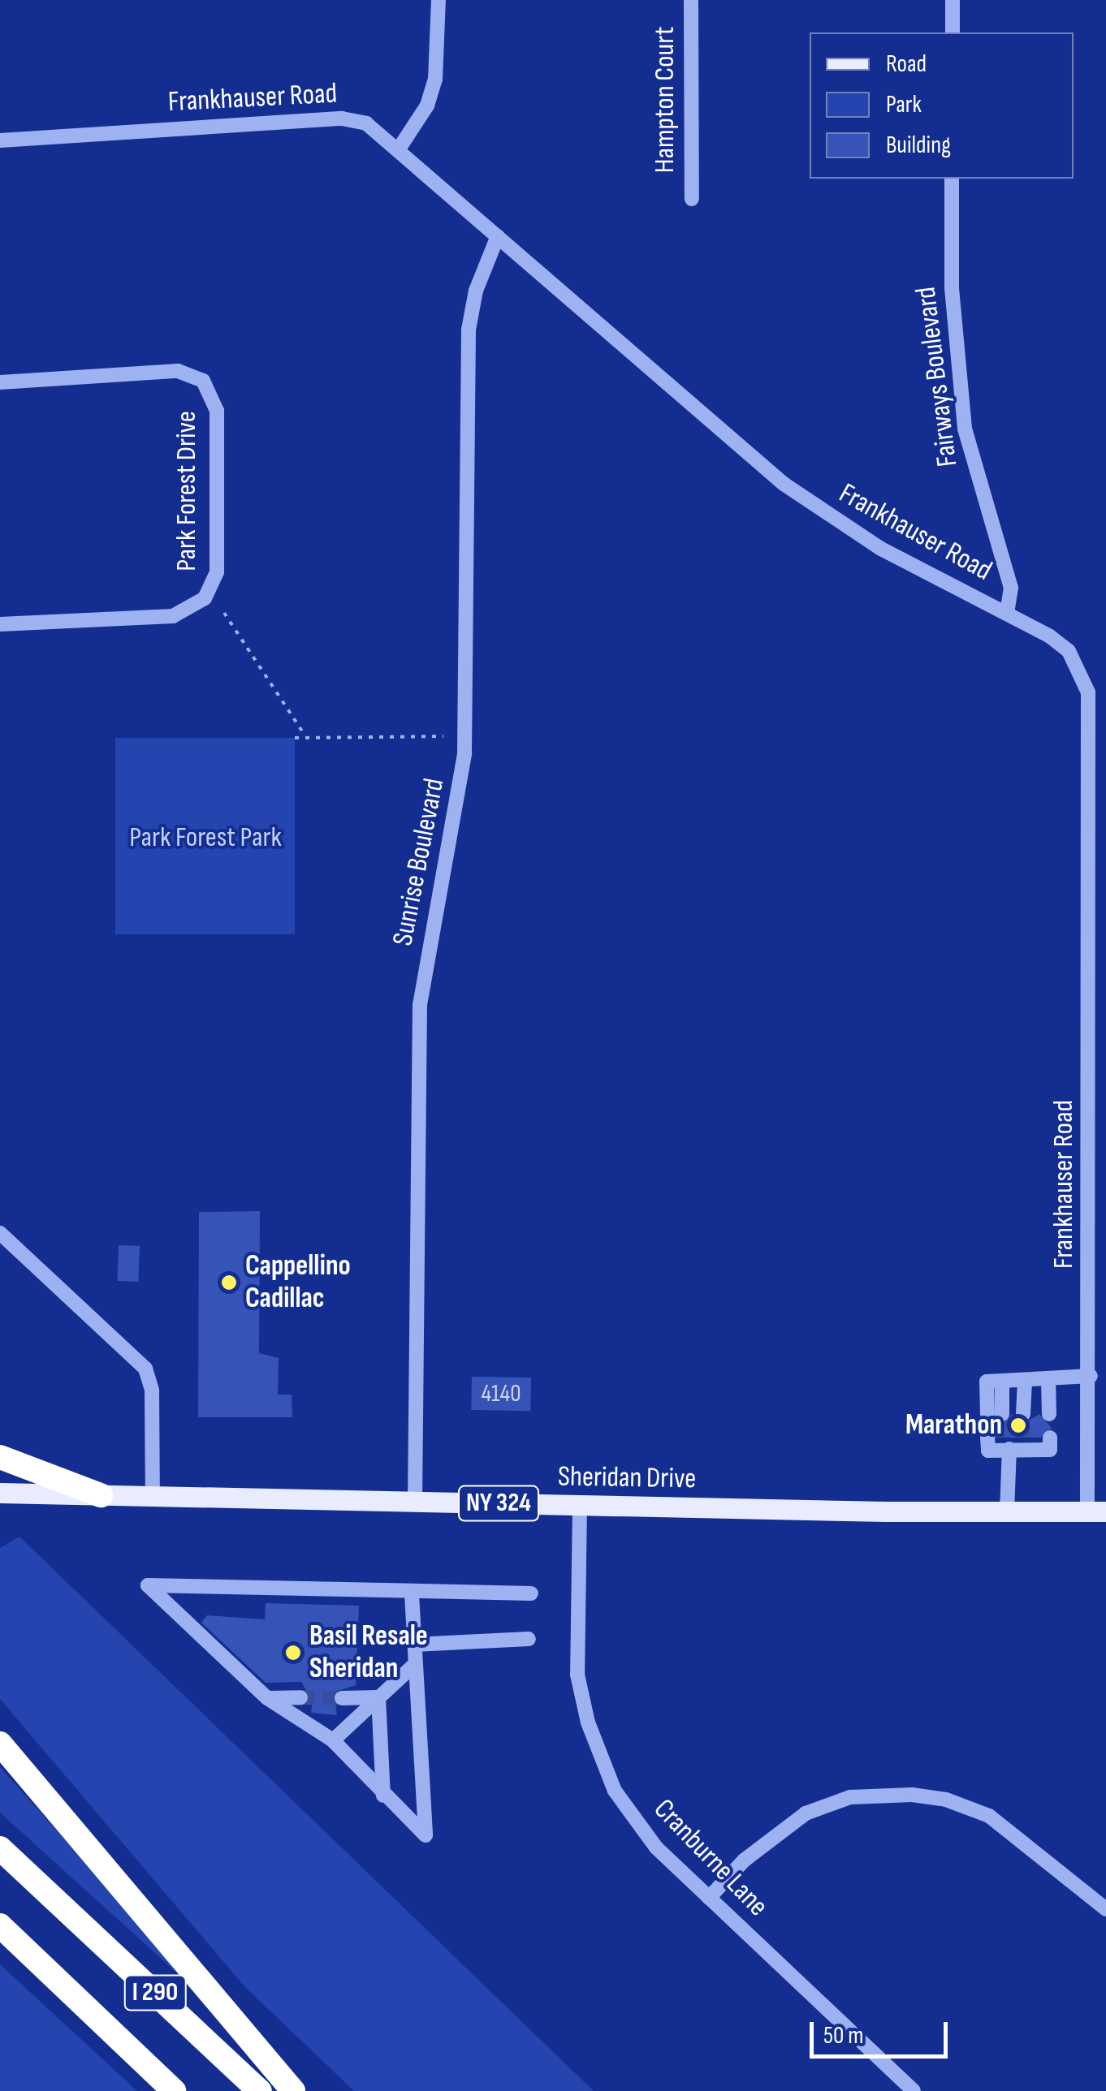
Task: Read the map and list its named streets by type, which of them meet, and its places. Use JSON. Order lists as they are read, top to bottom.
{
  "streets": {
    "highway": ["I 290"],
    "main road": ["Sheridan Drive", "NY 324"],
    "street": [
      "Frankhauser Road",
      "Hampton Court",
      "Fairways Boulevard",
      "Park Forest Drive",
      "Sunrise Boulevard",
      "Cranburne Lane"
    ]
  },
  "crossings": [
    ["Frankhauser Road", "Fairways Boulevard"],
    ["Frankhauser Road", "Sunrise Boulevard"],
    ["Frankhauser Road", "Sheridan Drive"],
    ["Sunrise Boulevard", "Sheridan Drive"],
    ["Sheridan Drive", "Cranburne Lane"]
  ],
  "parks": ["Park Forest Park"],
  "places": ["Cappellino Cadillac", "Marathon", "Basil Resale Sheridan"],
  "house_numbers": ["4140"],
  "legend": ["Road", "Park", "Building"],
  "scale_bar": "50 m"
}
